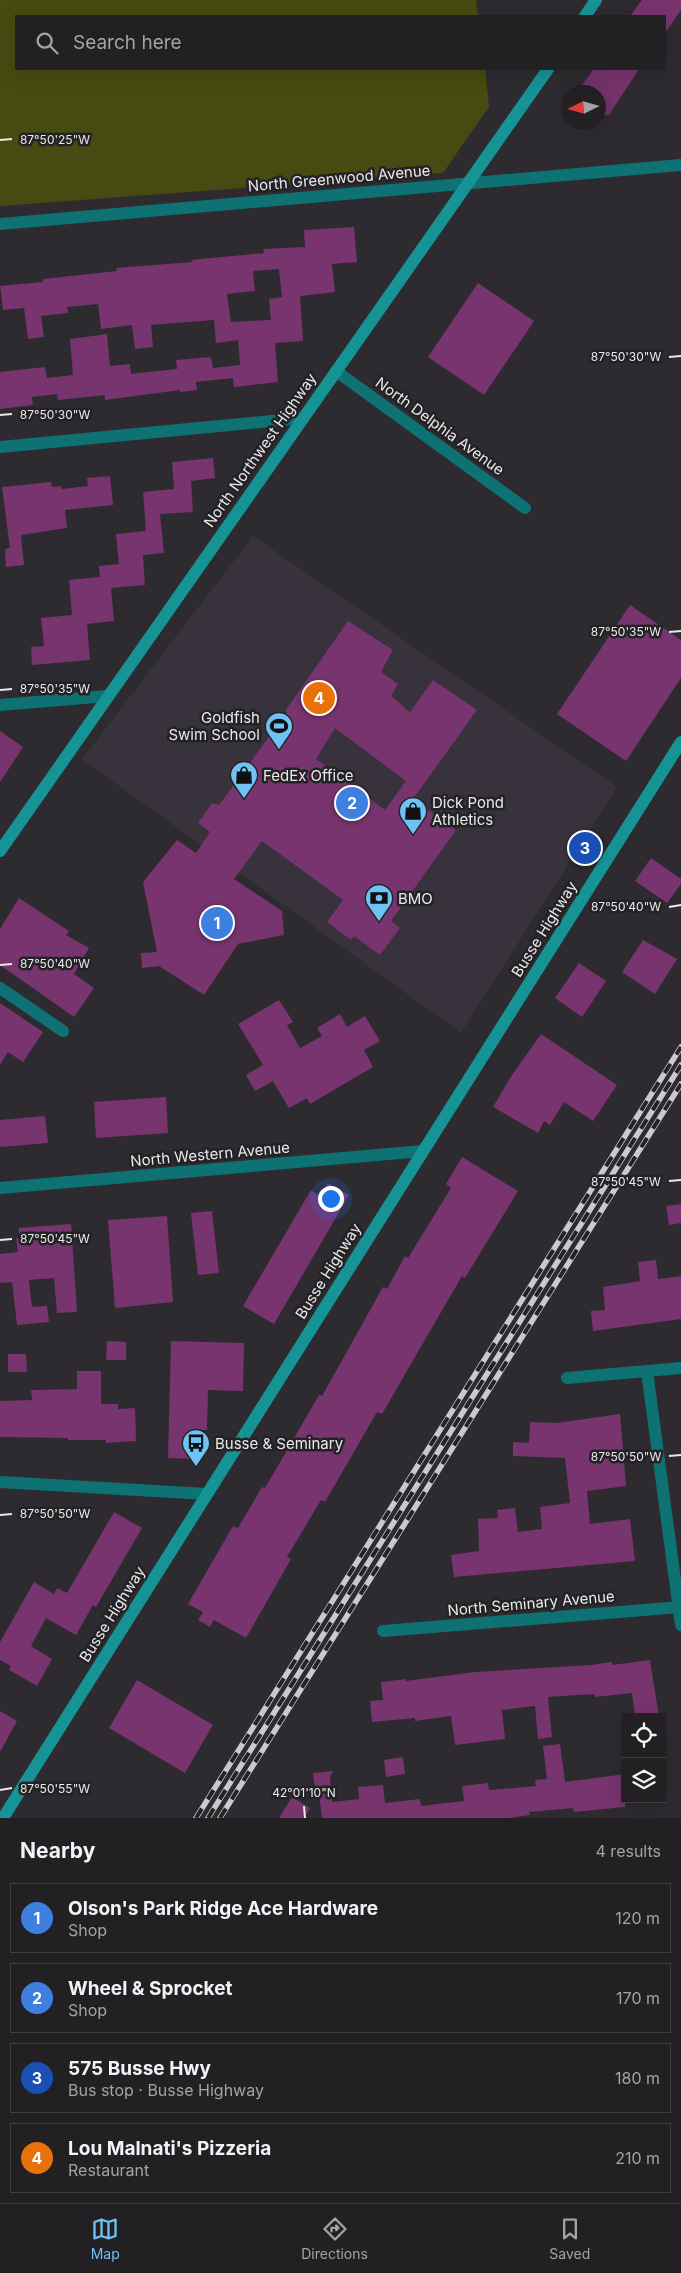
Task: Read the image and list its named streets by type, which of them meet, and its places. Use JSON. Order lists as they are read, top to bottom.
{
  "streets": {
    "main road": ["North Northwest Highway", "Busse Highway"],
    "street": [
      "North Greenwood Avenue",
      "North Delphia Avenue",
      "North Western Avenue",
      "North Seminary Avenue"
    ]
  },
  "crossings": [
    ["North Greenwood Avenue", "North Northwest Highway"],
    ["North Delphia Avenue", "North Northwest Highway"],
    ["Busse Highway", "North Western Avenue"]
  ],
  "places": {
    "sports": ["Goldfish Swim School"],
    "shop": ["FedEx Office", "Dick Pond Athletics"],
    "bank": ["BMO"],
    "bus stop": ["Busse & Seminary"]
  },
  "north": "left",
  "page": {
    "search": "Search here",
    "pins": [
      "4",
      "2",
      "3",
      "1"
    ],
    "heading": ["Nearby", "4 results"],
    "list": [
      {
        "mark": "1",
        "name": "Olson's Park Ridge Ace Hardware",
        "note": "Shop",
        "value": "120 m"
      },
      {
        "mark": "2",
        "name": "Wheel & Sprocket",
        "note": "Shop",
        "value": "170 m"
      },
      {
        "mark": "3",
        "name": "575 Busse Hwy",
        "note": "Bus stop · Busse Highway",
        "value": "180 m"
      },
      {
        "mark": "4",
        "name": "Lou Malnati's Pizzeria",
        "note": "Restaurant",
        "value": "210 m"
      }
    ],
    "nav": ["Map", "Directions", "Saved"]
  },
  "coordinates": [
    "87°50'25\"W",
    "87°50'30\"W",
    "87°50'35\"W",
    "87°50'40\"W",
    "87°50'45\"W",
    "87°50'50\"W",
    "87°50'55\"W",
    "42°01'10\"N"
  ]
}
